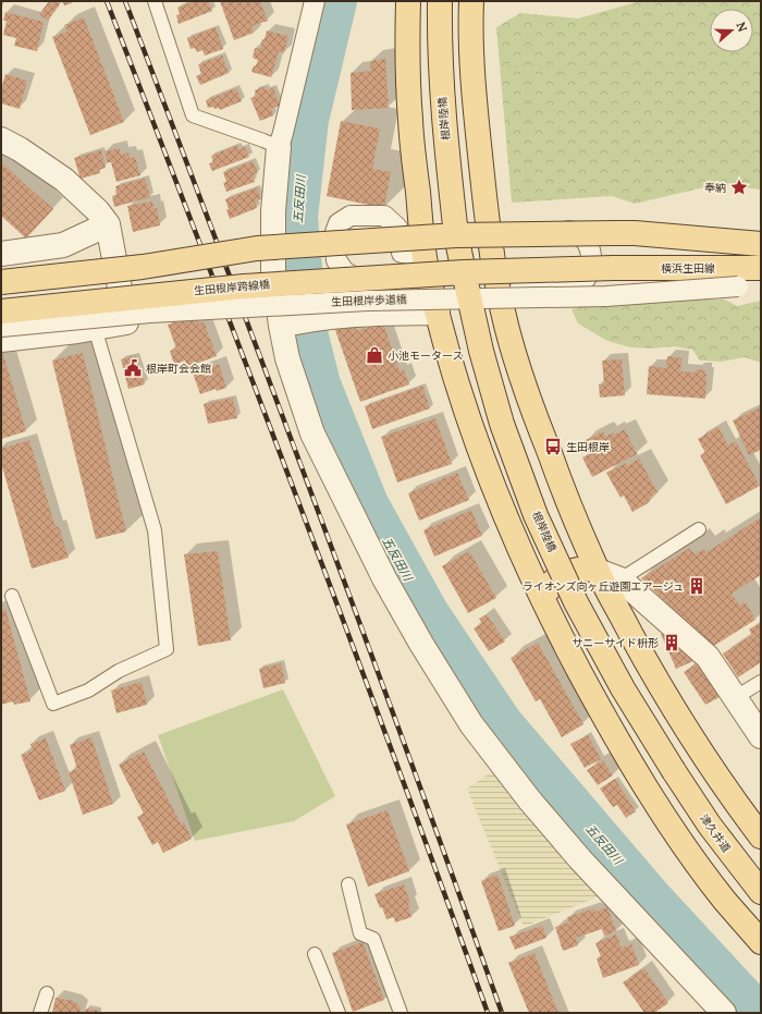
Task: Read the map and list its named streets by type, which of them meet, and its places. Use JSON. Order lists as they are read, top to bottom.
{
  "streets": {
    "main road": [
      "根岸陸橋",
      "横浜生田線",
      "生田根岸跨線橋",
      "津久井道"
    ],
    "street": ["生田根岸歩道橋"]
  },
  "crossings": [
    ["根岸陸橋", "横浜生田線"],
    ["根岸陸橋", "生田根岸跨線橋"],
    ["根岸陸橋", "津久井道"],
    ["横浜生田線", "生田根岸跨線橋"]
  ],
  "water": ["五反田川"],
  "places": {
    "place": ["奉納"],
    "shop": ["小池モータース"],
    "public building": ["根岸町会会館"],
    "bus stop": ["生田根岸"],
    "building": ["ライオンズ向ヶ丘遊園エアージュ", "サニーサイド枡形"]
  },
  "north": "right"
}
